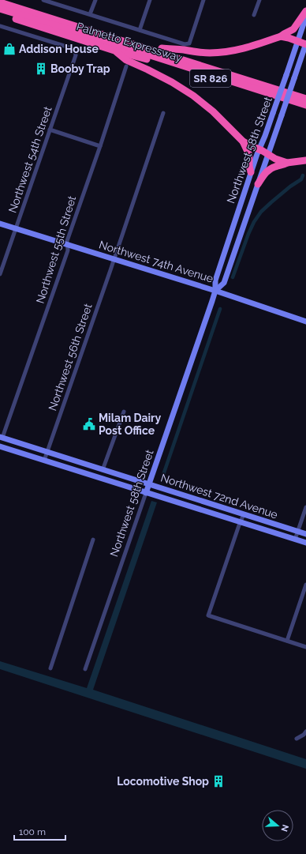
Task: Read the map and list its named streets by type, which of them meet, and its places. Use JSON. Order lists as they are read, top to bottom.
{
  "streets": {
    "highway": ["Palmetto Expressway", "SR 826"],
    "main road": ["Northwest 58th Street", "Northwest 74th Avenue", "Northwest 72nd Avenue"],
    "street": ["Northwest 54th Street", "Northwest 55th Street", "Northwest 56th Street"]
  },
  "crossings": [
    ["Northwest 58th Street", "Northwest 74th Avenue"],
    ["Northwest 58th Street", "Northwest 72nd Avenue"],
    ["Northwest 54th Street", "Northwest 74th Avenue"],
    ["Northwest 55th Street", "Northwest 74th Avenue"],
    ["Northwest 55th Street", "Northwest 72nd Avenue"],
    ["Northwest 74th Avenue", "Northwest 56th Street"],
    ["Northwest 56th Street", "Northwest 72nd Avenue"]
  ],
  "places": {
    "shop": ["Addison House"],
    "building": ["Booby Trap", "Locomotive Shop"],
    "public building": ["Milam Dairy Post Office"]
  },
  "scale_bar": "100 m",
  "north": "right"
}
